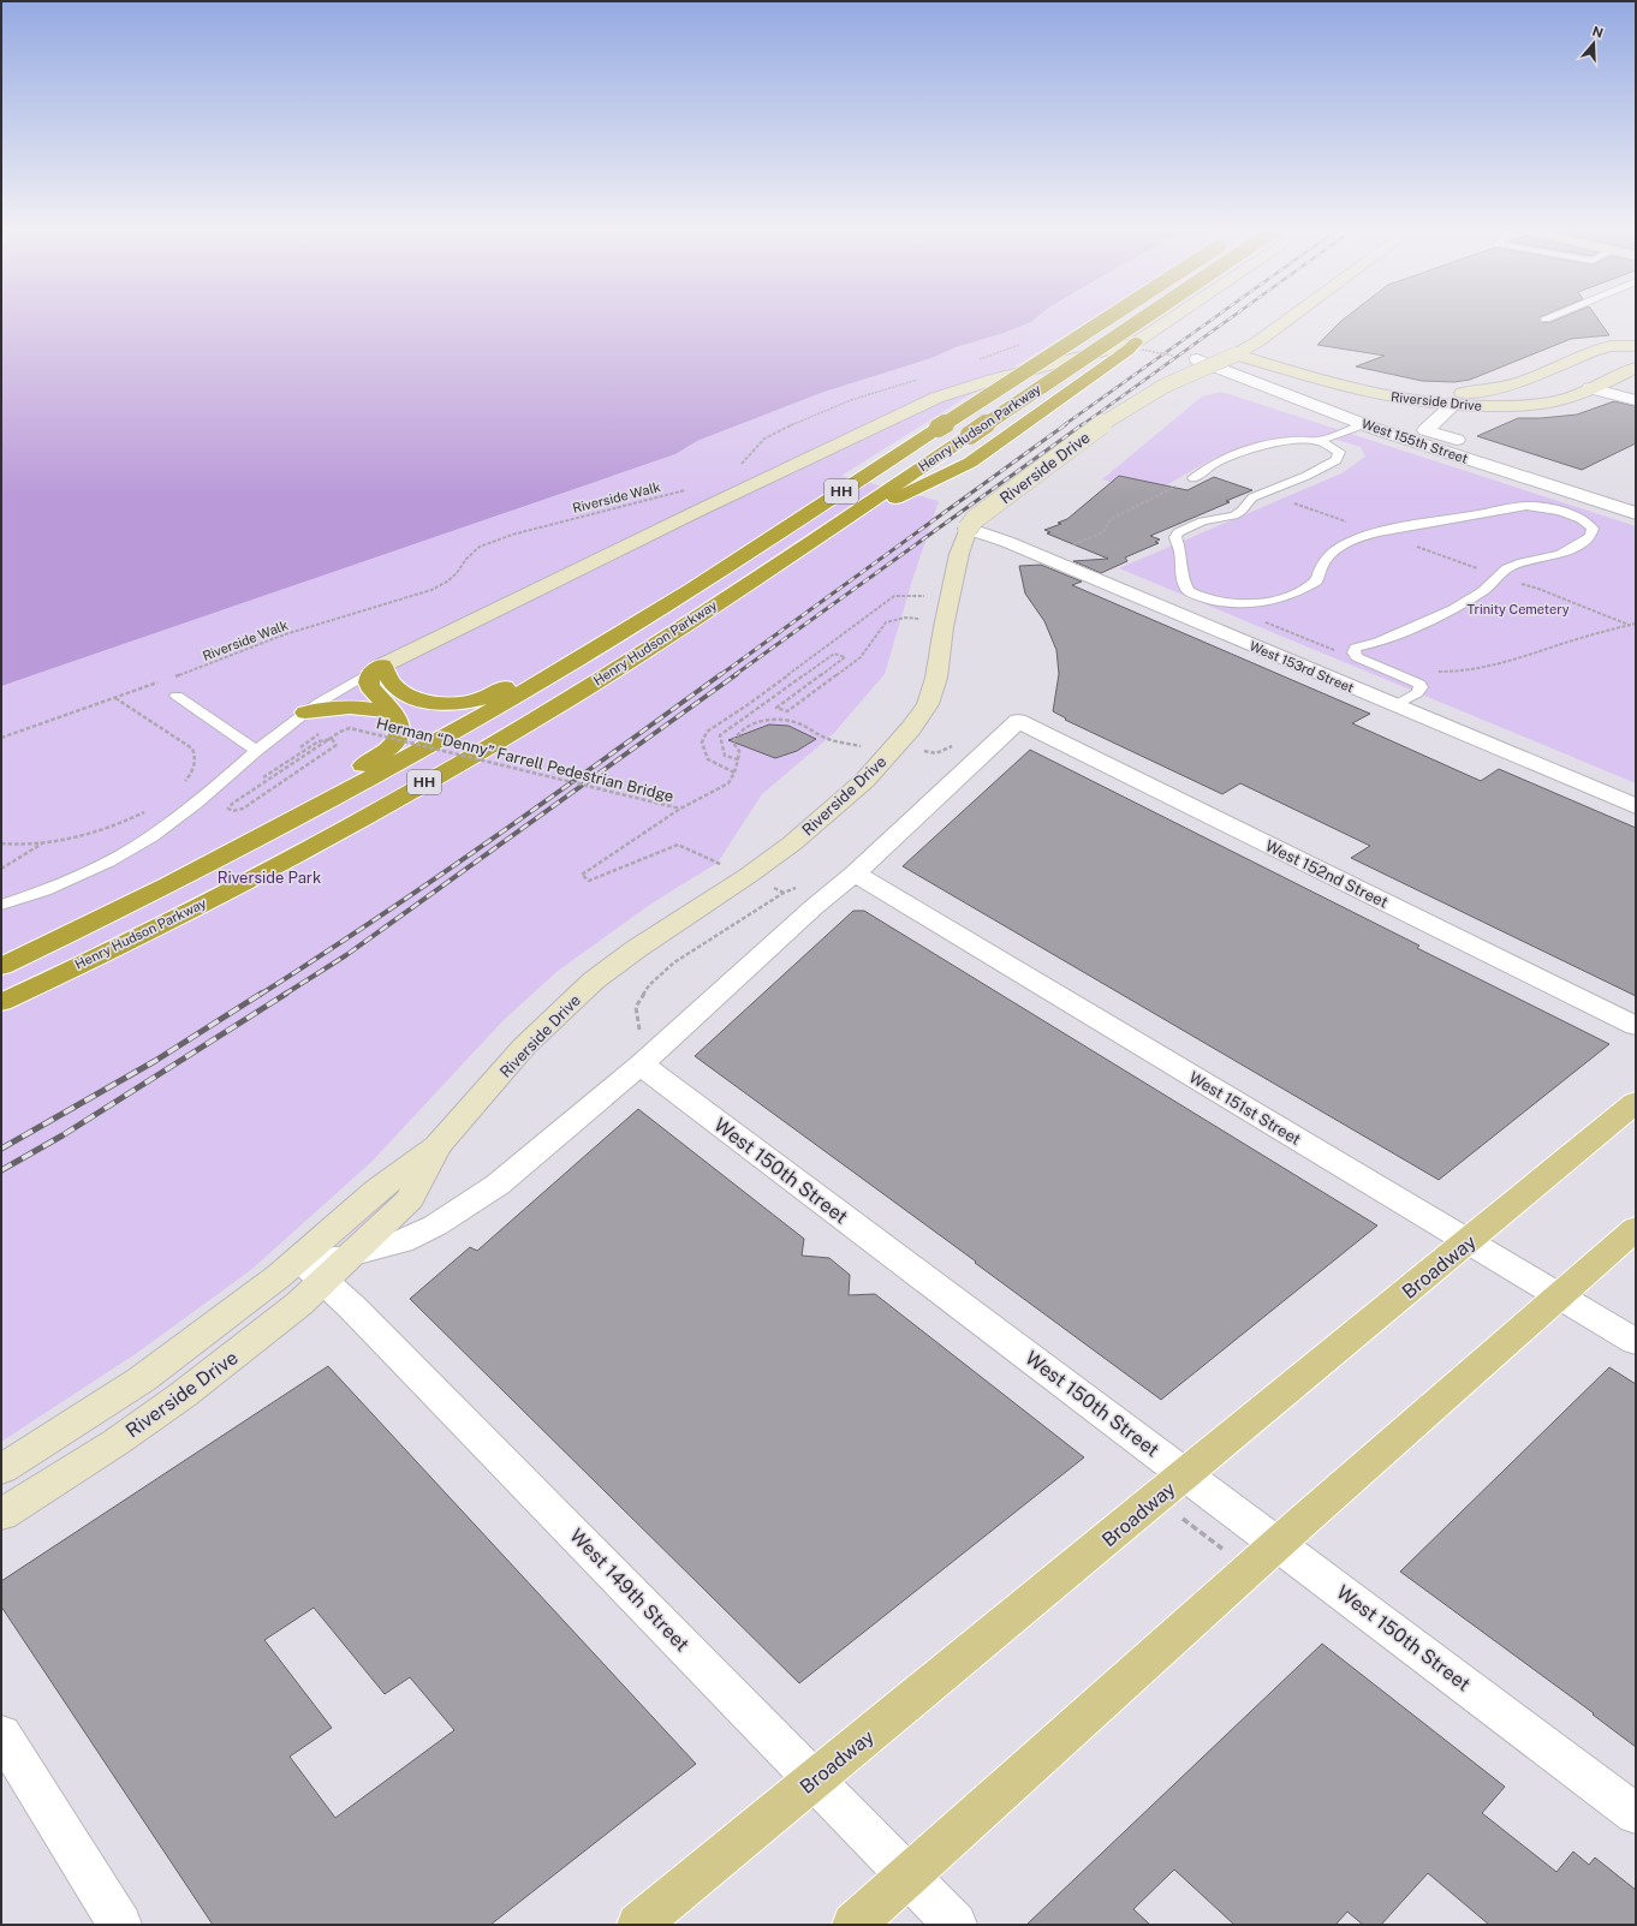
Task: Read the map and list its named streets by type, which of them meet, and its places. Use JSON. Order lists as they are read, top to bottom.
{
  "streets": {
    "highway": ["Henry Hudson Parkway", "HH"],
    "main road": ["Riverside Drive", "Broadway"],
    "street": [
      "West 155th Street",
      "West 153rd Street",
      "West 152nd Street",
      "West 151st Street",
      "West 150th Street",
      "West 149th Street"
    ],
    "path": ["Riverside Walk", "Herman “Denny” Farrell Pedestrian Bridge"]
  },
  "crossings": [
    ["Riverside Drive", "West 155th Street"],
    ["Riverside Drive", "West 153rd Street"],
    ["Riverside Drive", "West 152nd Street"],
    ["Riverside Drive", "West 151st Street"],
    ["Riverside Drive", "West 150th Street"],
    ["Riverside Drive", "West 149th Street"],
    ["West 151st Street", "Broadway"],
    ["West 150th Street", "Broadway"],
    ["Broadway", "West 149th Street"]
  ],
  "parks": ["Trinity Cemetery", "Riverside Park"],
  "north": "top"
}
